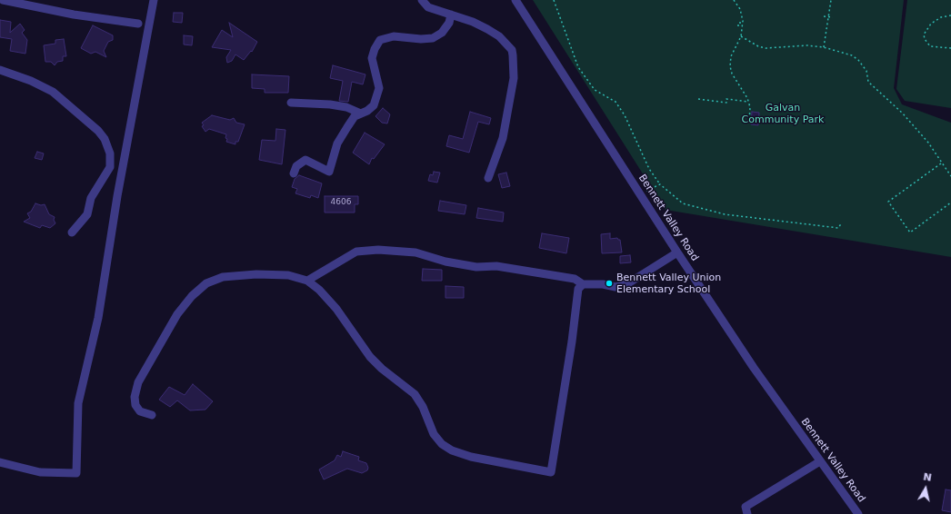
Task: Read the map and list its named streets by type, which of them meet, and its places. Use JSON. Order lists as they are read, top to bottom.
{
  "streets": {
    "street": ["Bennett Valley Road"]
  },
  "parks": ["Galvan Community Park"],
  "places": ["Bennett Valley Union Elementary School"],
  "house_numbers": ["4606"],
  "north": "top"
}
